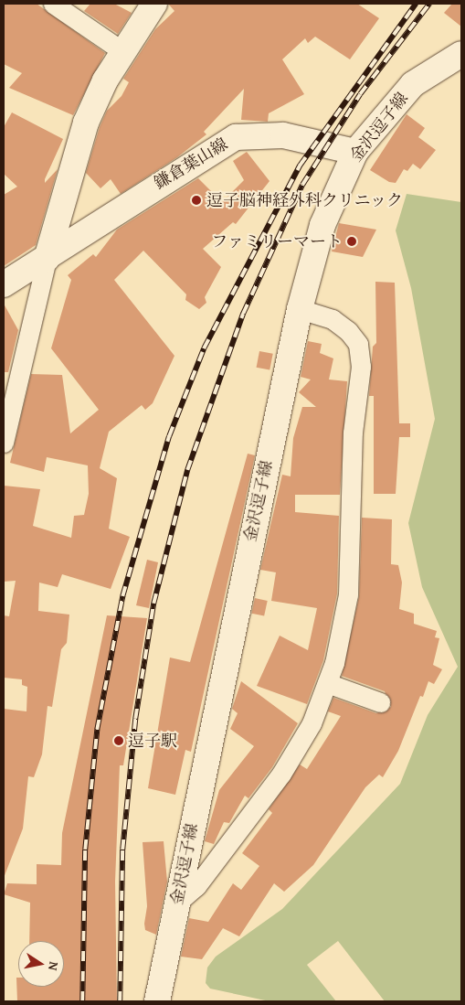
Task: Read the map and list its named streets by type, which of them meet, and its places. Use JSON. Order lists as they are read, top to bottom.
{
  "streets": {
    "main road": ["金沢逗子線", "鎌倉葉山線"]
  },
  "crossings": [
    ["金沢逗子線", "鎌倉葉山線"]
  ],
  "places": ["逗子脳神経外科クリニック", "ファミリーマート", "逗子駅"],
  "north": "right"
}
